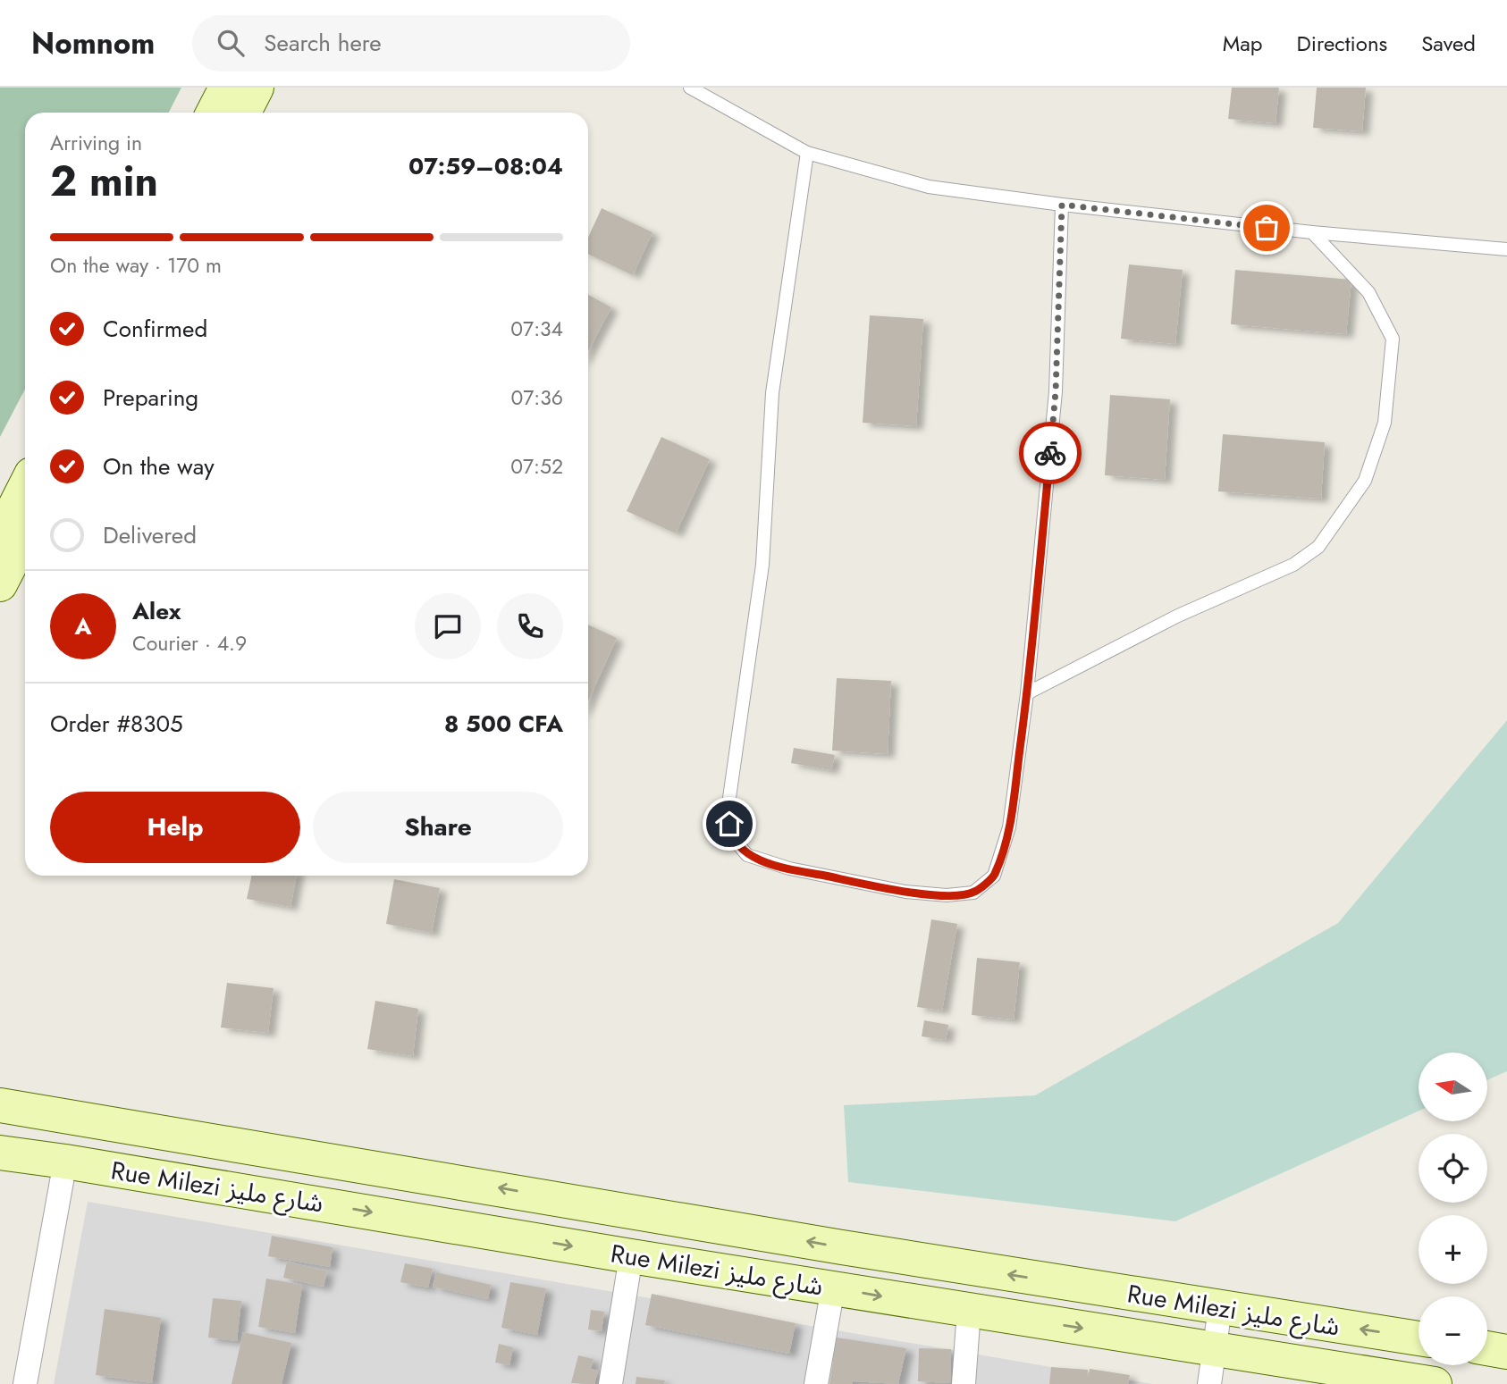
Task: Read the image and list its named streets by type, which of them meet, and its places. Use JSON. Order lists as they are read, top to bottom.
{
  "streets": {
    "street": ["Rue Milezi شارع مليز"]
  },
  "north": "left",
  "page": {
    "header": "Nomnom",
    "search": "Search here",
    "nav": ["Map", "Directions", "Saved"],
    "heading": ["2 min", "Arriving in", "07:59–08:04"],
    "panel": [
      "Alex",
      "Courier · 4.9",
      "Order #8305",
      "8 500 CFA"
    ],
    "bar": "On the way · 170 m",
    "list": [
      ["Confirmed", "07:34"],
      ["Preparing", "07:36"],
      ["On the way", "07:52"],
      "Delivered"
    ],
    "round": "A",
    "buttons": ["Help", "Share"],
    "map_buttons": ["+", "−"]
  }
}
